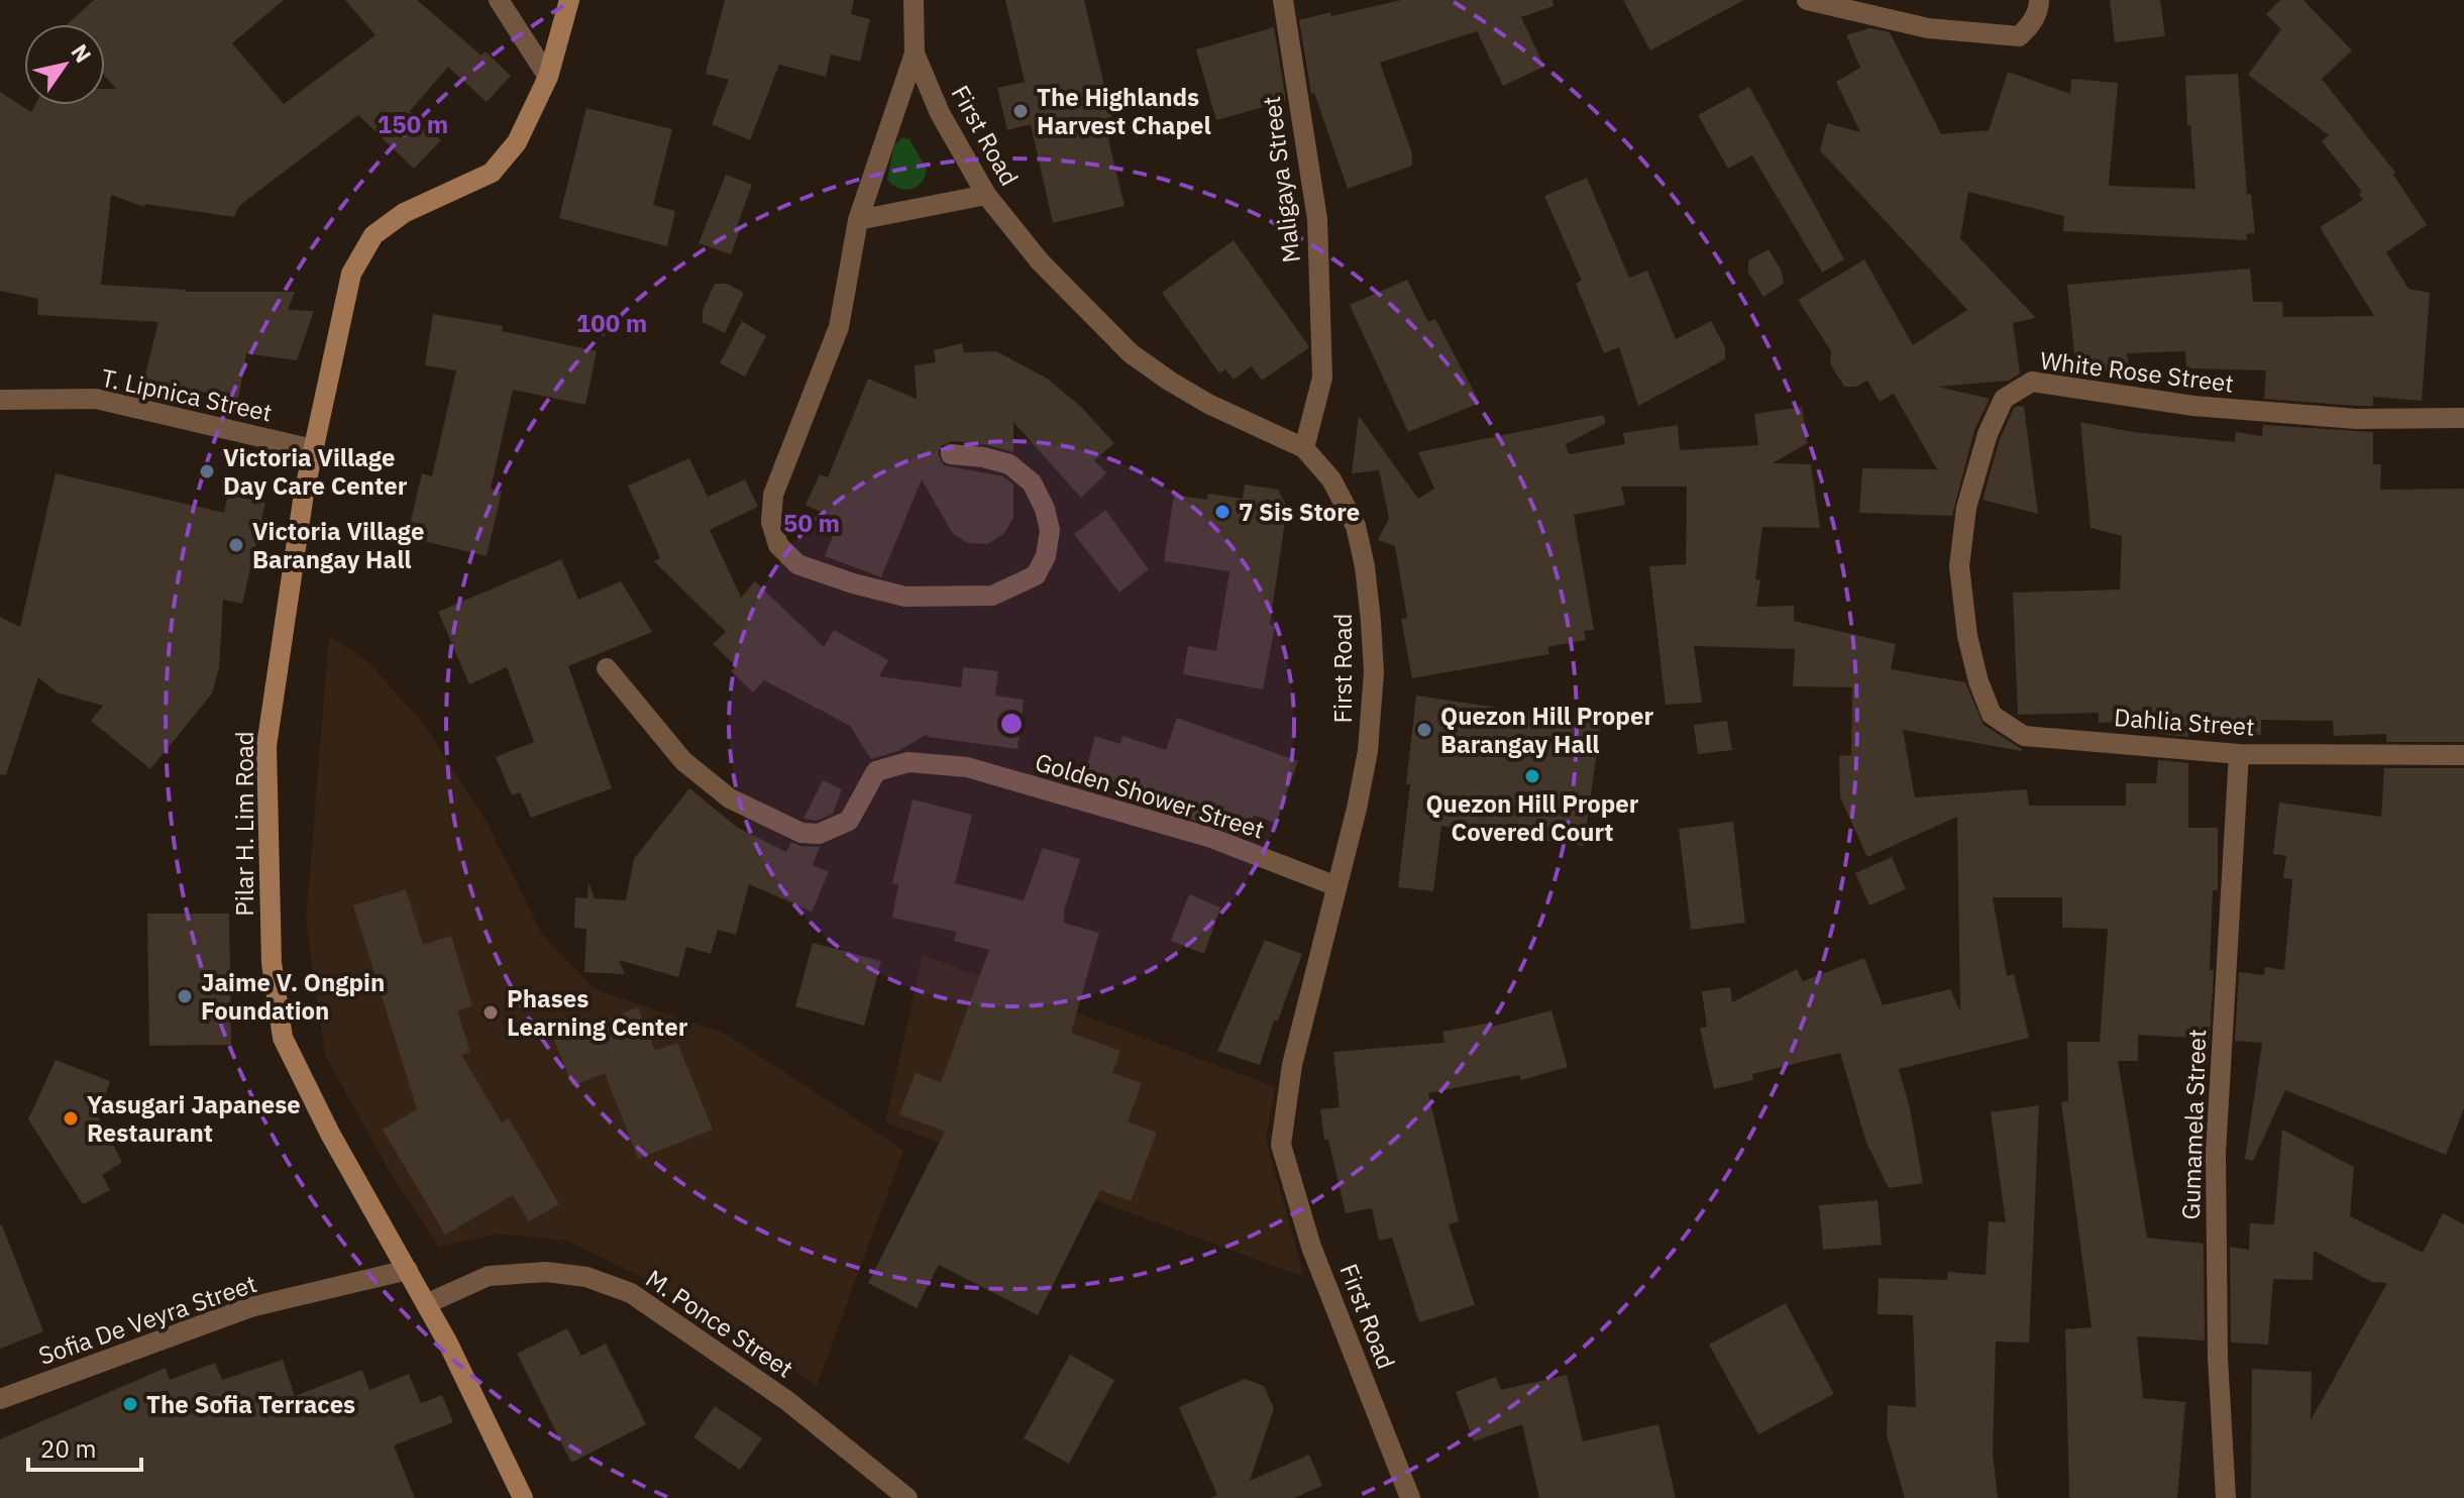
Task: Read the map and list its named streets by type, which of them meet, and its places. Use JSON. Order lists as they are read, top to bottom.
{
  "streets": {
    "main road": ["Pilar H. Lim Road"],
    "street": [
      "First Road",
      "Maligaya Street",
      "White Rose Street",
      "T. Lipnica Street",
      "Dahlia Street",
      "Golden Shower Street",
      "Gumamela Street",
      "Sofia De Veyra Street",
      "M. Ponce Street"
    ]
  },
  "crossings": [
    ["First Road", "Maligaya Street"],
    ["First Road", "Golden Shower Street"],
    ["White Rose Street", "Dahlia Street"],
    ["T. Lipnica Street", "Pilar H. Lim Road"],
    ["Dahlia Street", "Gumamela Street"],
    ["Pilar H. Lim Road", "Sofia De Veyra Street"],
    ["Pilar H. Lim Road", "M. Ponce Street"]
  ],
  "places": [
    "The Highlands Harvest Chapel",
    "Victoria Village Day Care Center",
    "7 Sis Store",
    "Victoria Village Barangay Hall",
    "Quezon Hill Proper Barangay Hall",
    "Quezon Hill Proper Covered Court",
    "Jaime V. Ongpin Foundation",
    "Phases Learning Center",
    "Yasugari Japanese Restaurant",
    "The Sofia Terraces"
  ],
  "scale_bar": "20 m",
  "north": "top right",
  "rings": ["150 m", "100 m", "50 m"]
}
